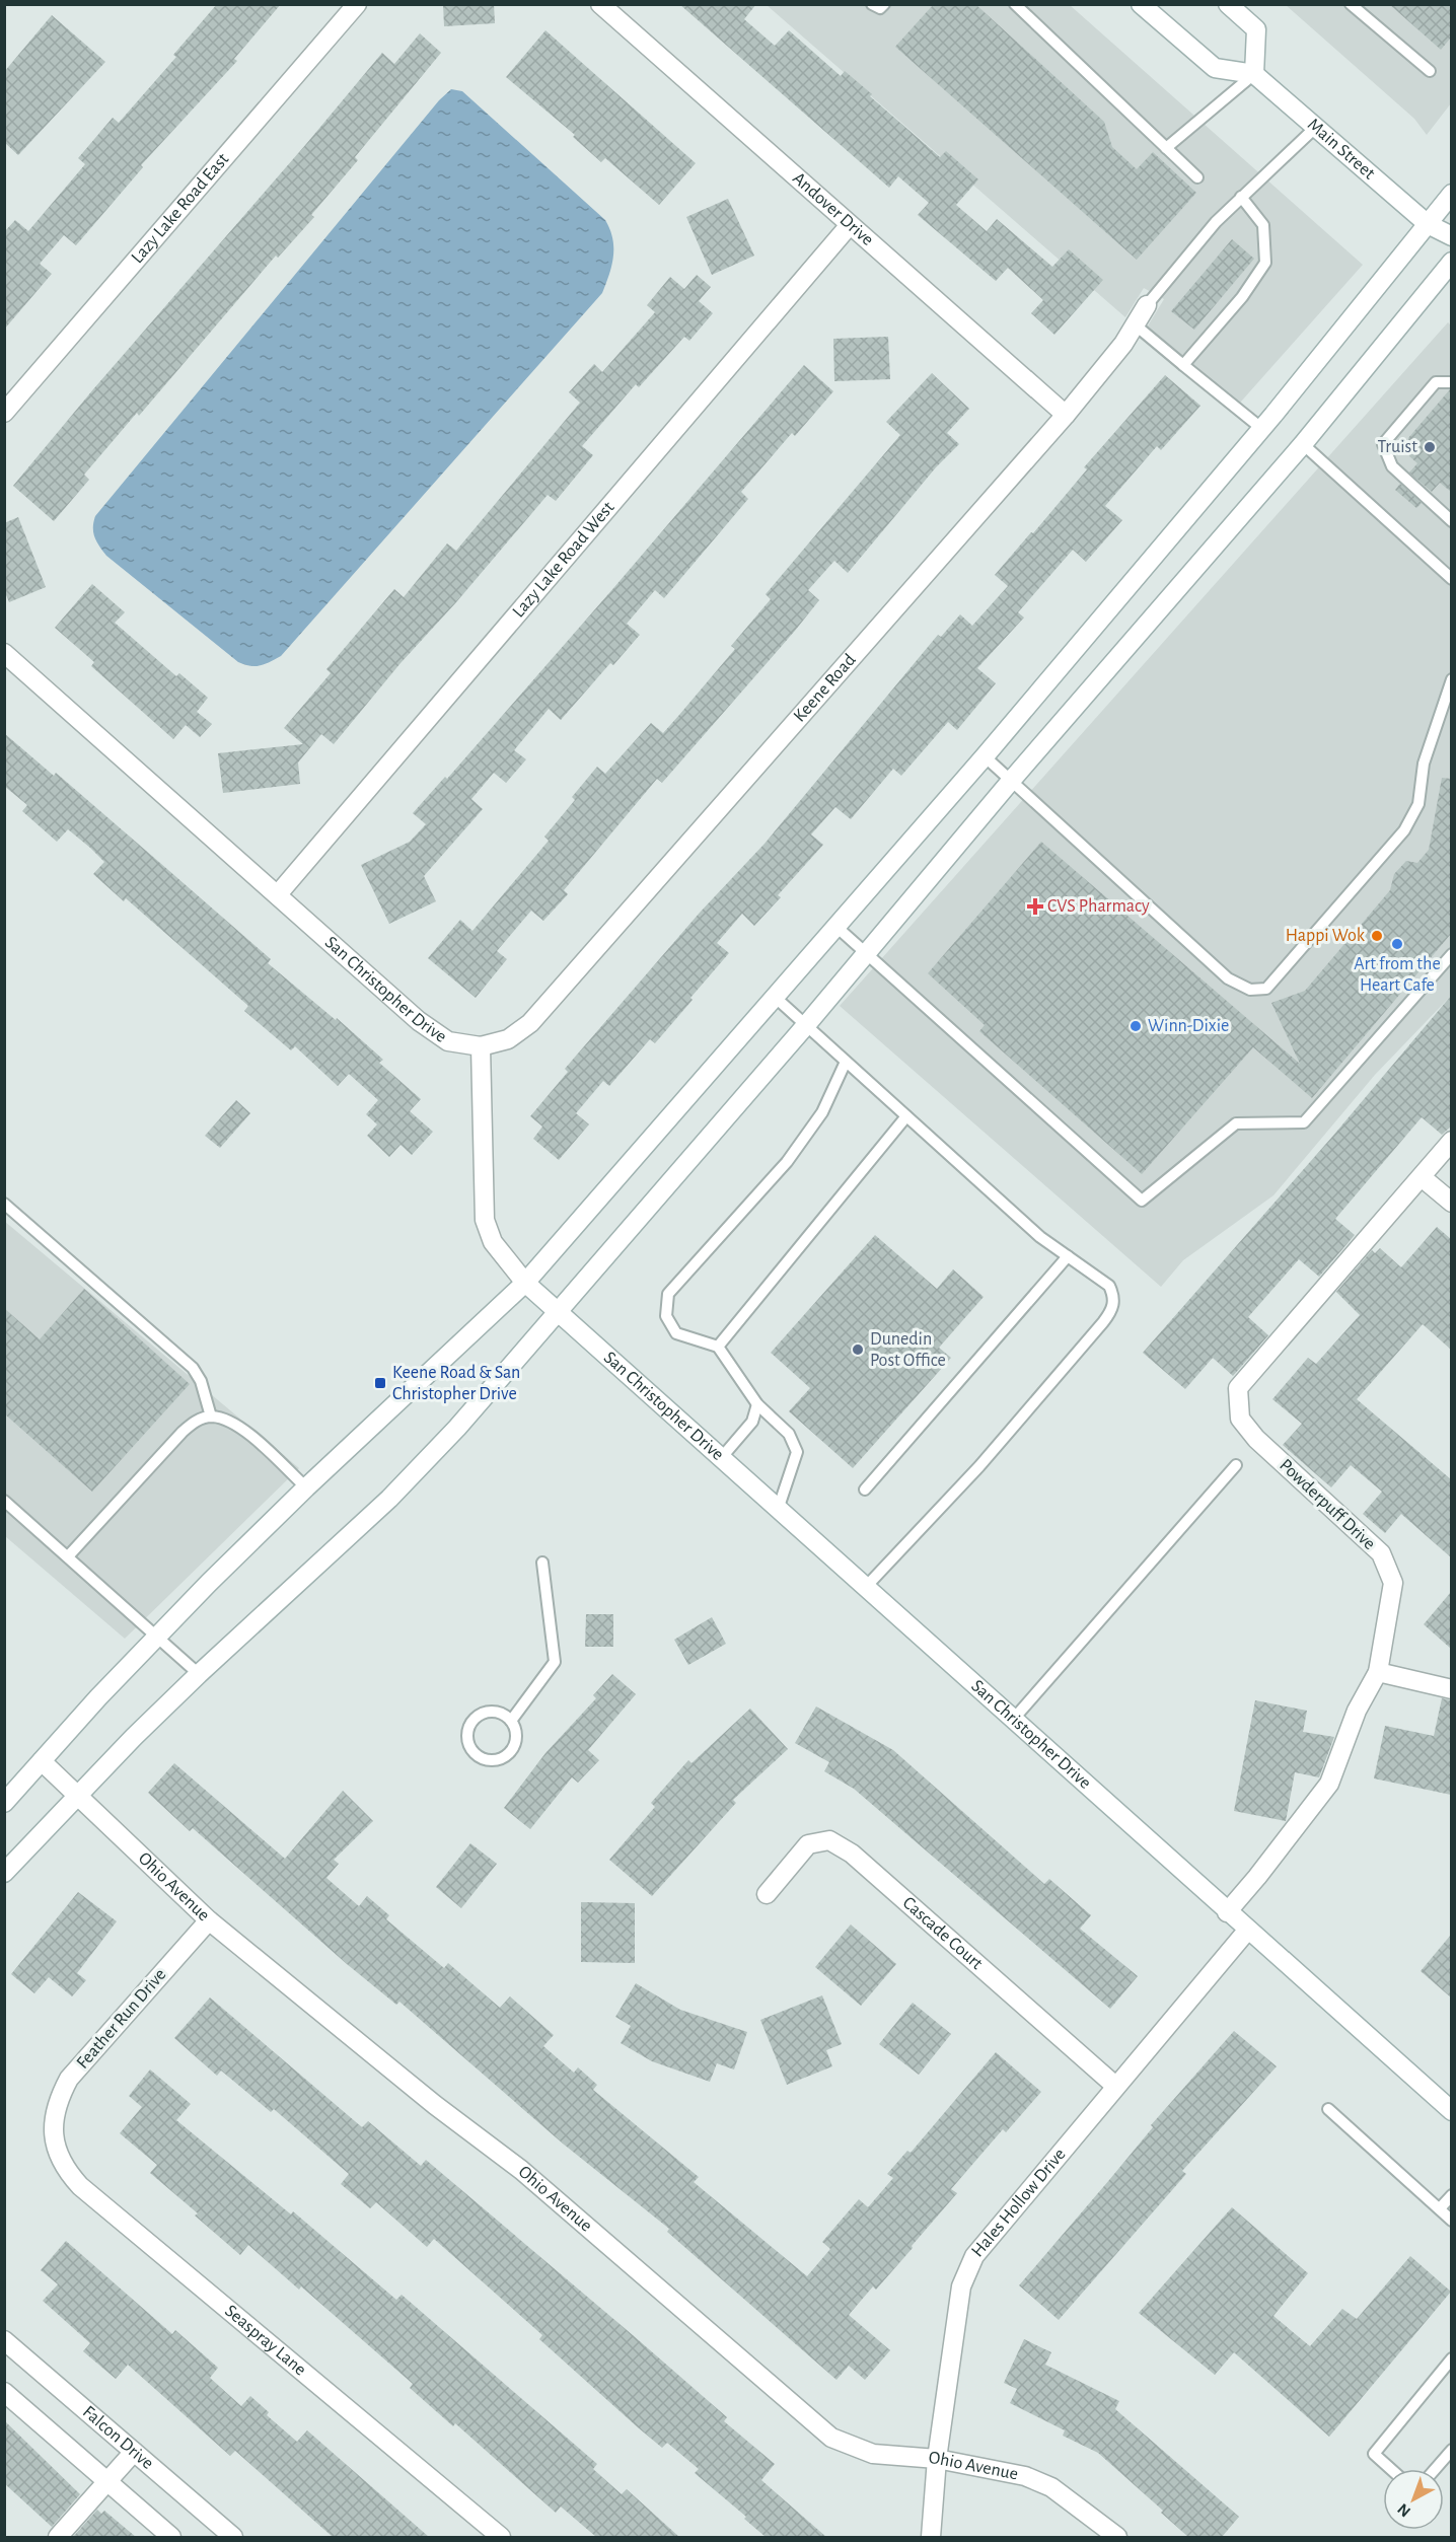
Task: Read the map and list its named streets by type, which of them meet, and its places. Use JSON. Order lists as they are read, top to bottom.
{
  "streets": {
    "street": [
      "Main Street",
      "Lazy Lake Road East",
      "Andover Drive",
      "Lazy Lake Road West",
      "Keene Road",
      "San Christopher Drive",
      "Powderpuff Drive",
      "Ohio Avenue",
      "Cascade Court",
      "Feather Run Drive",
      "Hales Hollow Drive",
      "Seaspray Lane",
      "Falcon Drive"
    ]
  },
  "crossings": [
    ["Andover Drive", "Lazy Lake Road West"],
    ["Andover Drive", "Keene Road"],
    ["Lazy Lake Road West", "San Christopher Drive"],
    ["Keene Road", "San Christopher Drive"],
    ["San Christopher Drive", "Powderpuff Drive"],
    ["San Christopher Drive", "Hales Hollow Drive"],
    ["Ohio Avenue", "Feather Run Drive"],
    ["Ohio Avenue", "Hales Hollow Drive"],
    ["Cascade Court", "Hales Hollow Drive"],
    ["Feather Run Drive", "Seaspray Lane"]
  ],
  "places": {
    "other": [
      "Truist",
      "Happi Wok",
      "Art from the Heart Cafe",
      "Winn-Dixie",
      "Dunedin Post Office"
    ],
    "health": ["CVS Pharmacy"],
    "transit": ["Keene Road & San Christopher Drive"]
  },
  "north": "bottom left"
}
